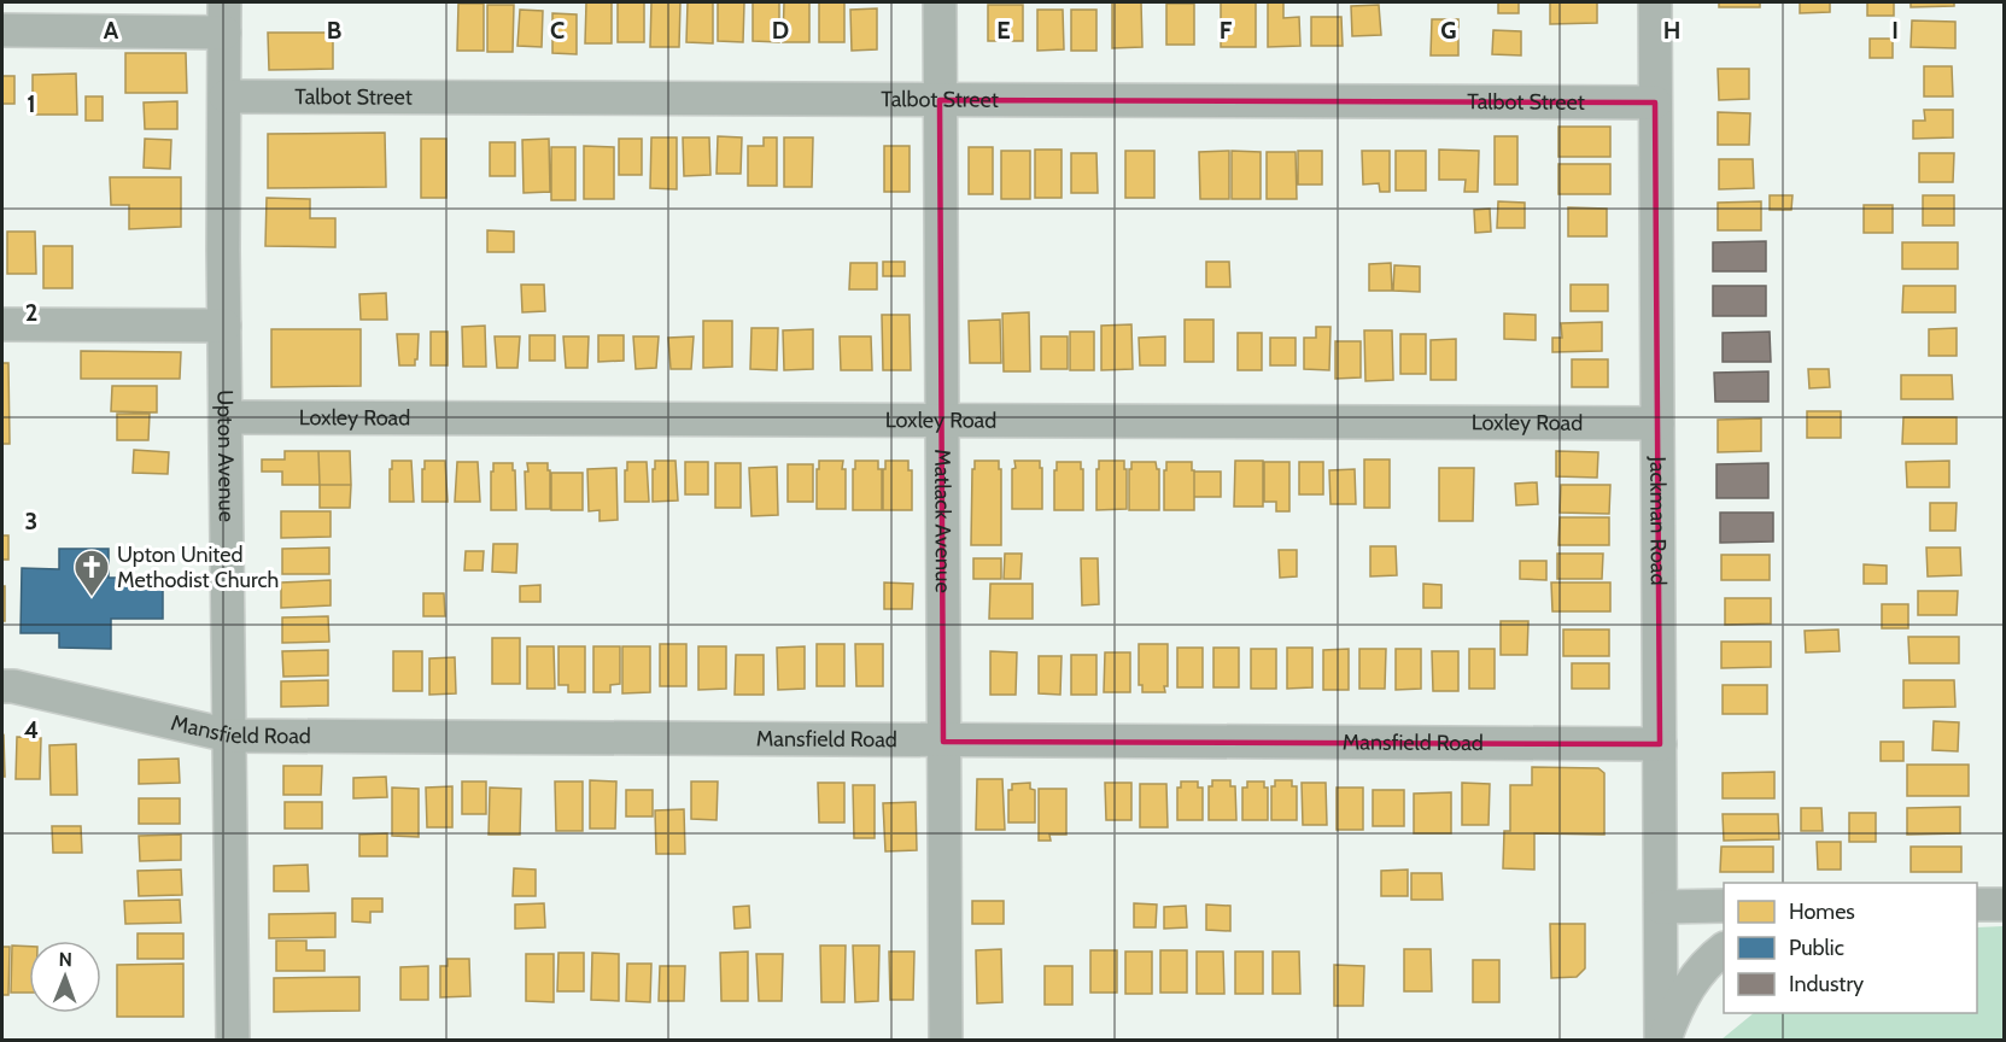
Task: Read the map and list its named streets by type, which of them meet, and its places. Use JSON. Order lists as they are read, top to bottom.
{
  "streets": {
    "street": [
      "Talbot Street",
      "Loxley Road",
      "Upton Avenue",
      "Matlack Avenue",
      "Jackman Road",
      "Mansfield Road"
    ]
  },
  "crossings": [
    ["Talbot Street", "Upton Avenue"],
    ["Talbot Street", "Matlack Avenue"],
    ["Talbot Street", "Jackman Road"],
    ["Loxley Road", "Upton Avenue"],
    ["Loxley Road", "Matlack Avenue"],
    ["Loxley Road", "Jackman Road"],
    ["Upton Avenue", "Mansfield Road"],
    ["Matlack Avenue", "Mansfield Road"],
    ["Jackman Road", "Mansfield Road"]
  ],
  "places": {
    "church": ["Upton United Methodist Church"]
  },
  "legend": ["Homes", "Public", "Industry"],
  "north": "top",
  "grid": {
    "columns": [
      "A",
      "B",
      "C",
      "D",
      "E",
      "F",
      "G",
      "H",
      "I"
    ],
    "rows": [
      "1",
      "2",
      "3",
      "4"
    ]
  }
}
